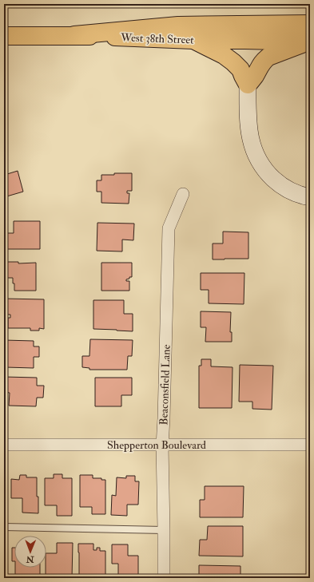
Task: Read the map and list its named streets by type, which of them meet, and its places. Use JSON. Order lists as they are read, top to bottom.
{
  "streets": {
    "main road": ["West 38th Street"],
    "street": ["Beaconsfield Lane", "Shepperton Boulevard"]
  },
  "crossings": [
    ["Beaconsfield Lane", "Shepperton Boulevard"]
  ],
  "north": "bottom"
}
